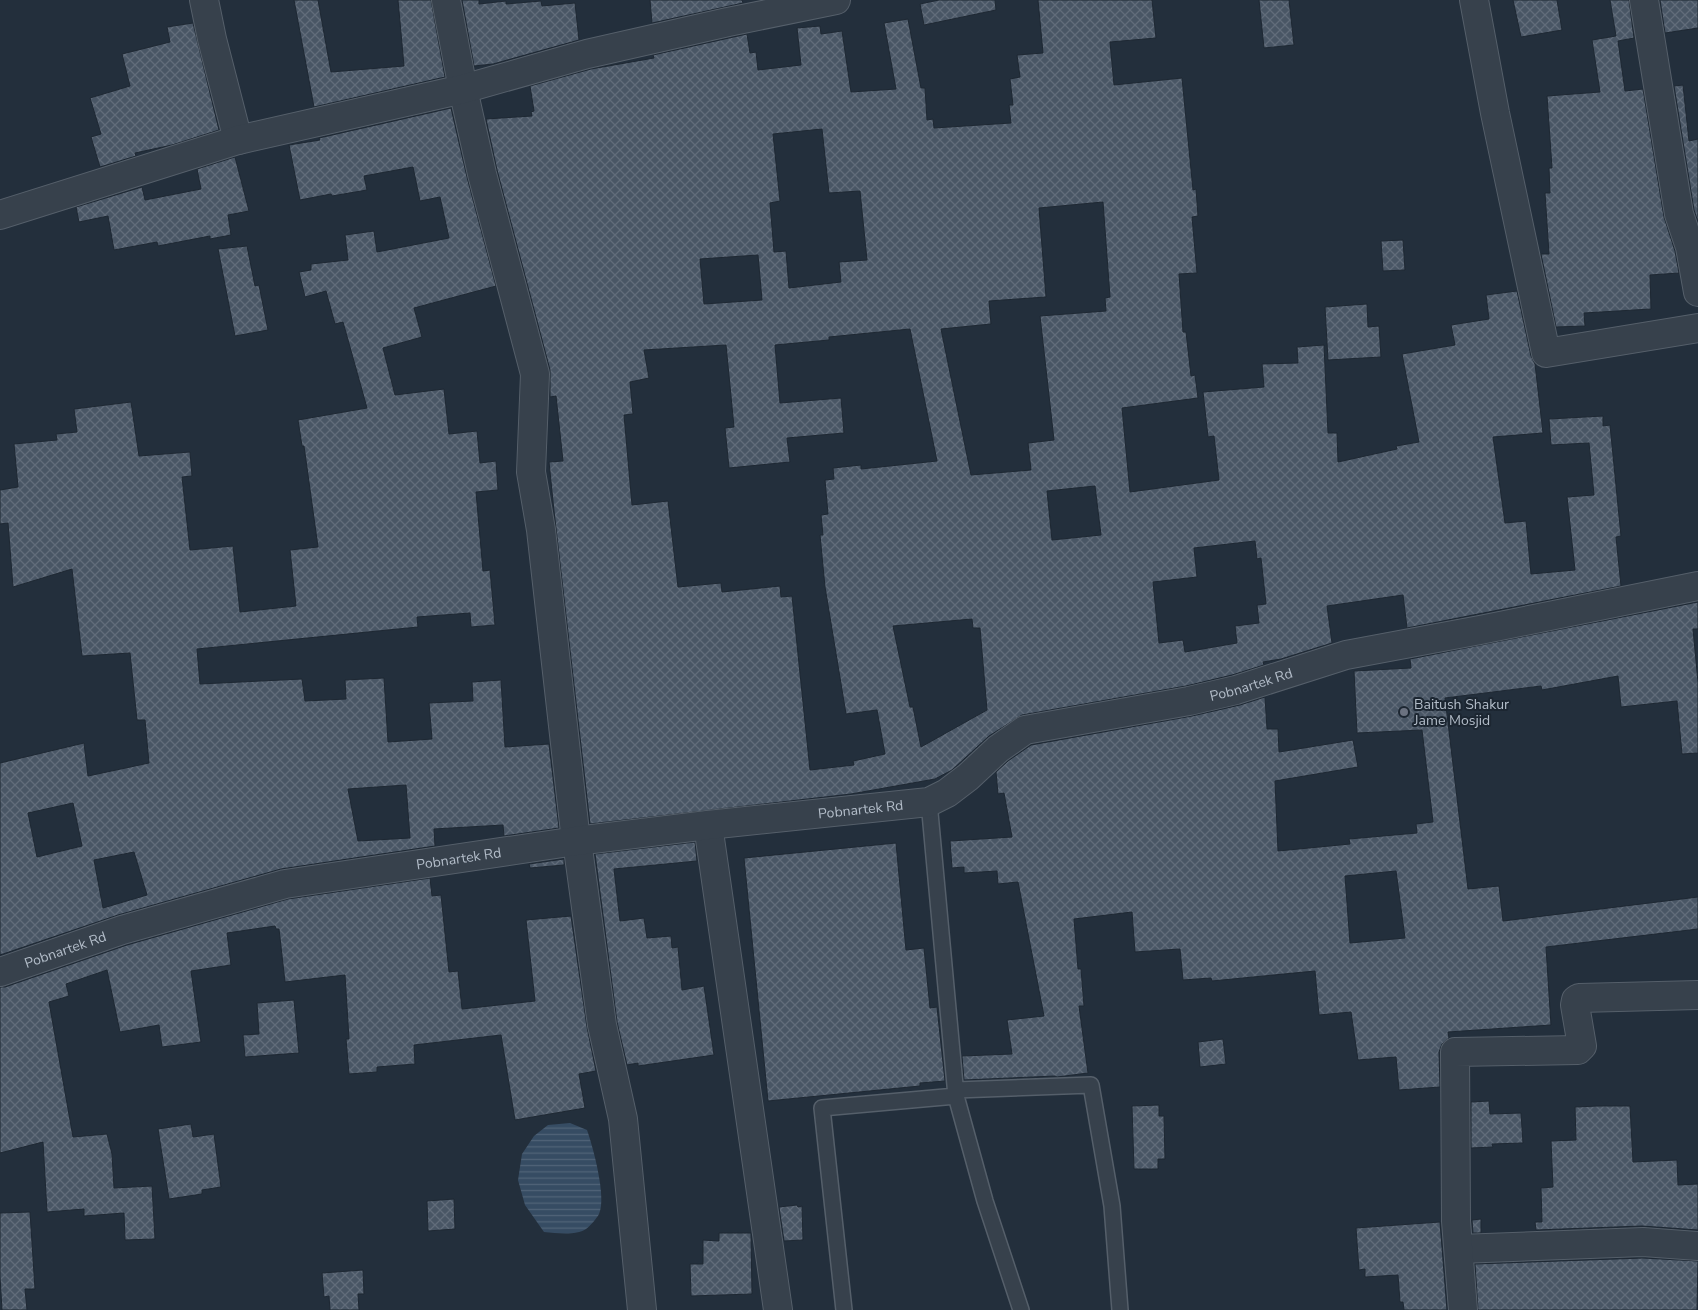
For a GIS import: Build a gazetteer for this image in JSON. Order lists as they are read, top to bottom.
{
  "streets": {
    "street": ["Pobnartek Rd"]
  },
  "places": ["Baitush Shakur Jame Mosjid"]
}
